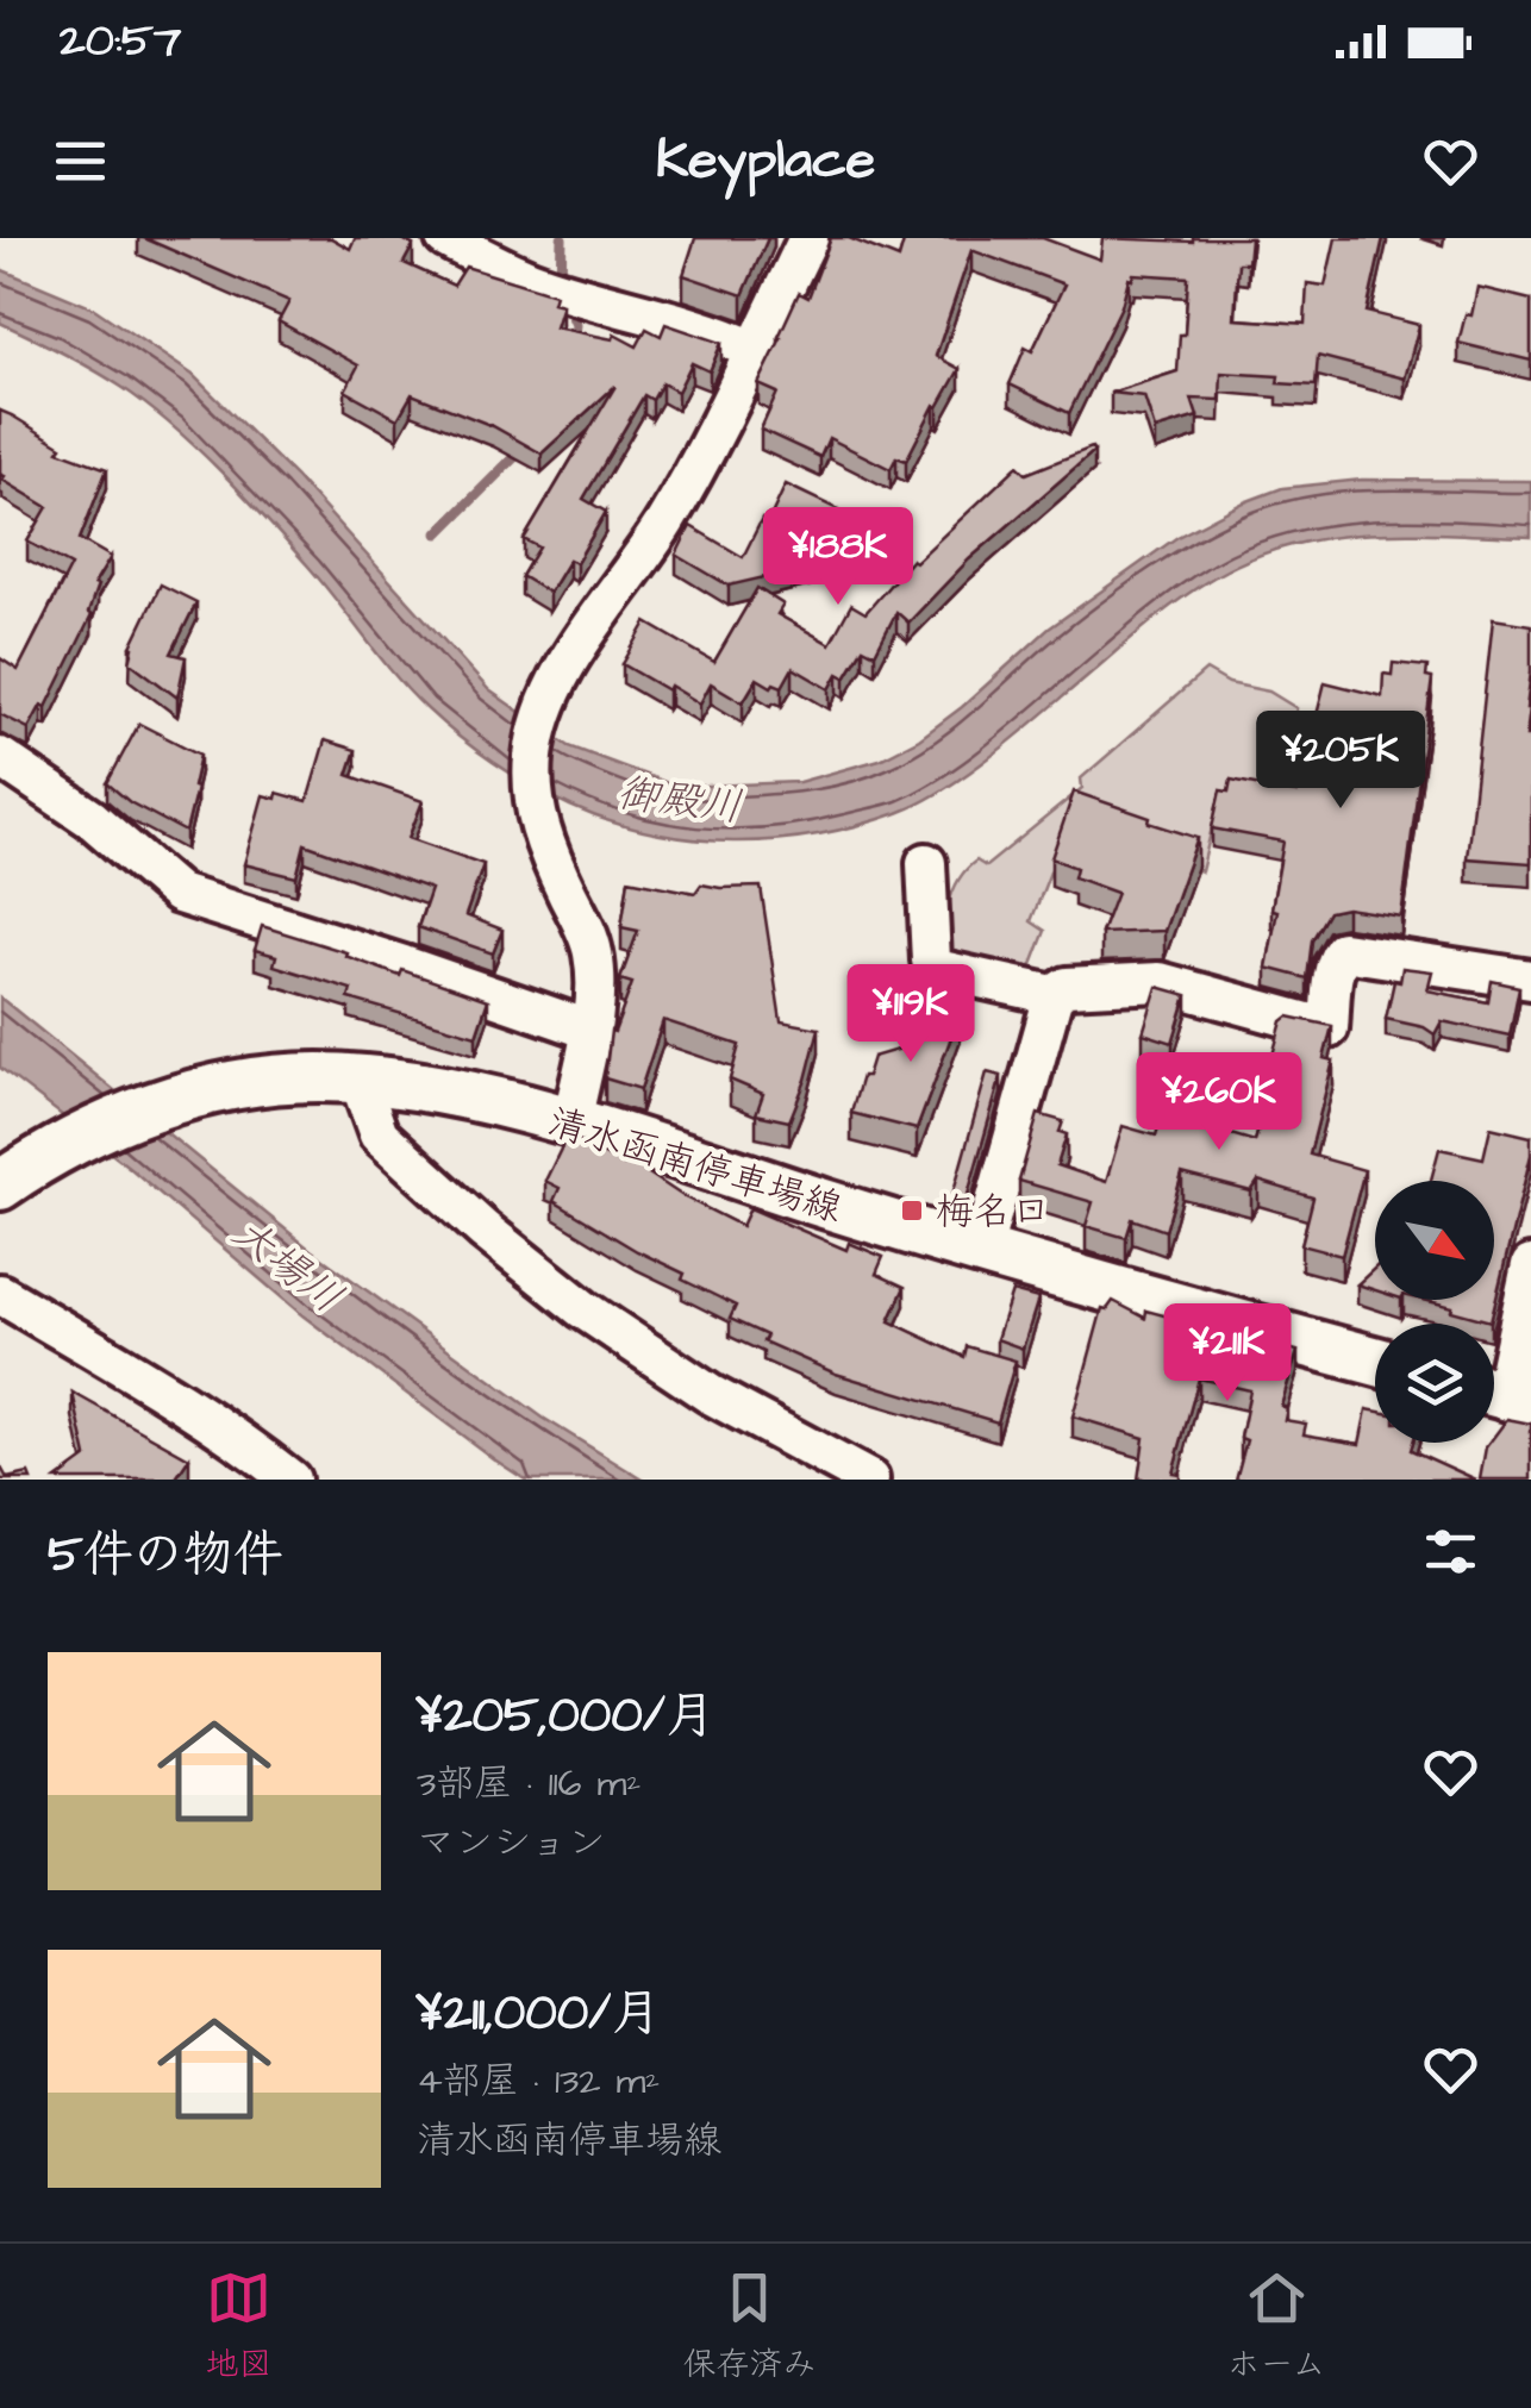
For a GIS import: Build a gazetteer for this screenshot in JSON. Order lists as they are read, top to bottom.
{
  "streets": {
    "main road": ["清水函南停車場線"]
  },
  "water": ["御殿川", "大場川"],
  "places": {
    "transit": ["梅名口"]
  },
  "north": "bottom right",
  "page": {
    "status": "20:57",
    "header": "Keyplace",
    "price": [
      "¥188K",
      "¥205K",
      "¥119K",
      "¥260K",
      "¥211K"
    ],
    "heading": "5件の物件",
    "list": [
      {
        "name": "¥205,000/月",
        "note": "3部屋 · 116 m² · マンション"
      },
      {
        "name": "¥211,000/月",
        "note": "4部屋 · 132 m² · 清水函南停車場線"
      }
    ],
    "tabs": ["地図", "保存済み", "ホーム"]
  }
}
